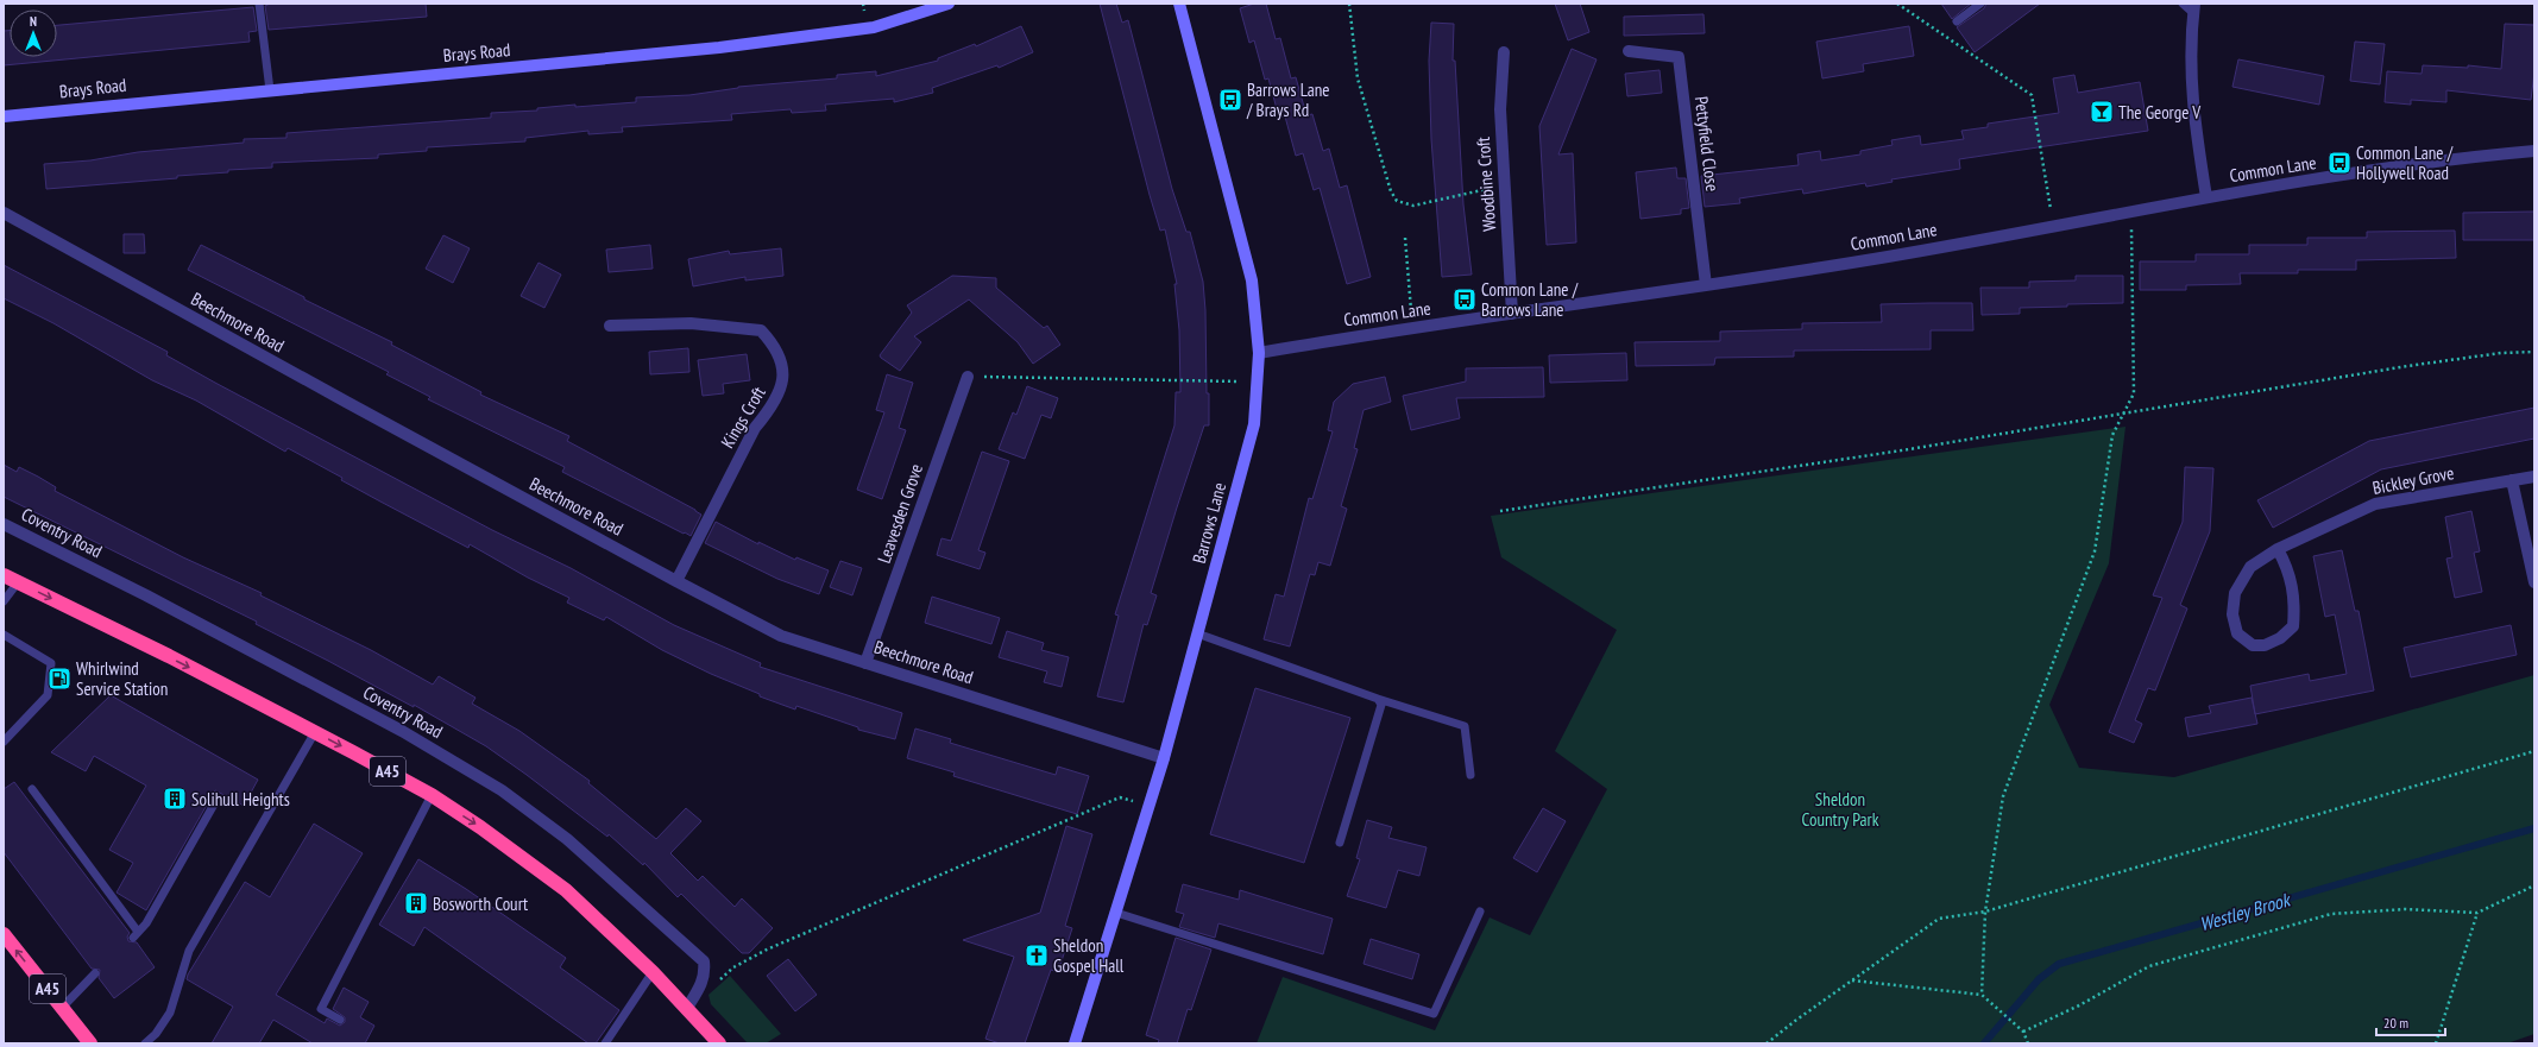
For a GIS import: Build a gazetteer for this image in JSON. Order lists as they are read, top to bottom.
{
  "streets": {
    "highway": ["A45"],
    "street": [
      "Brays Road",
      "Pettyfield Close",
      "Common Lane",
      "Woodbine Croft",
      "Beechmore Road",
      "Kings Croft",
      "Bickley Grove",
      "Leavesden Grove",
      "Barrows Lane",
      "Coventry Road"
    ]
  },
  "crossings": [
    ["Pettyfield Close", "Common Lane"],
    ["Common Lane", "Woodbine Croft"],
    ["Common Lane", "Barrows Lane"],
    ["Beechmore Road", "Kings Croft"],
    ["Beechmore Road", "Leavesden Grove"],
    ["Beechmore Road", "Barrows Lane"]
  ],
  "water": ["Westley Brook"],
  "parks": ["Sheldon Country Park"],
  "places": {
    "bus stop": ["Barrows Lane / Brays Rd", "Common Lane / Hollywell Road", "Common Lane / Barrows Lane"],
    "bar": ["The George V"],
    "fuel station": ["Whirlwind Service Station"],
    "building": ["Solihull Heights", "Bosworth Court"],
    "church": ["Sheldon Gospel Hall"]
  },
  "scale_bar": "20 m",
  "north": "top"
}
